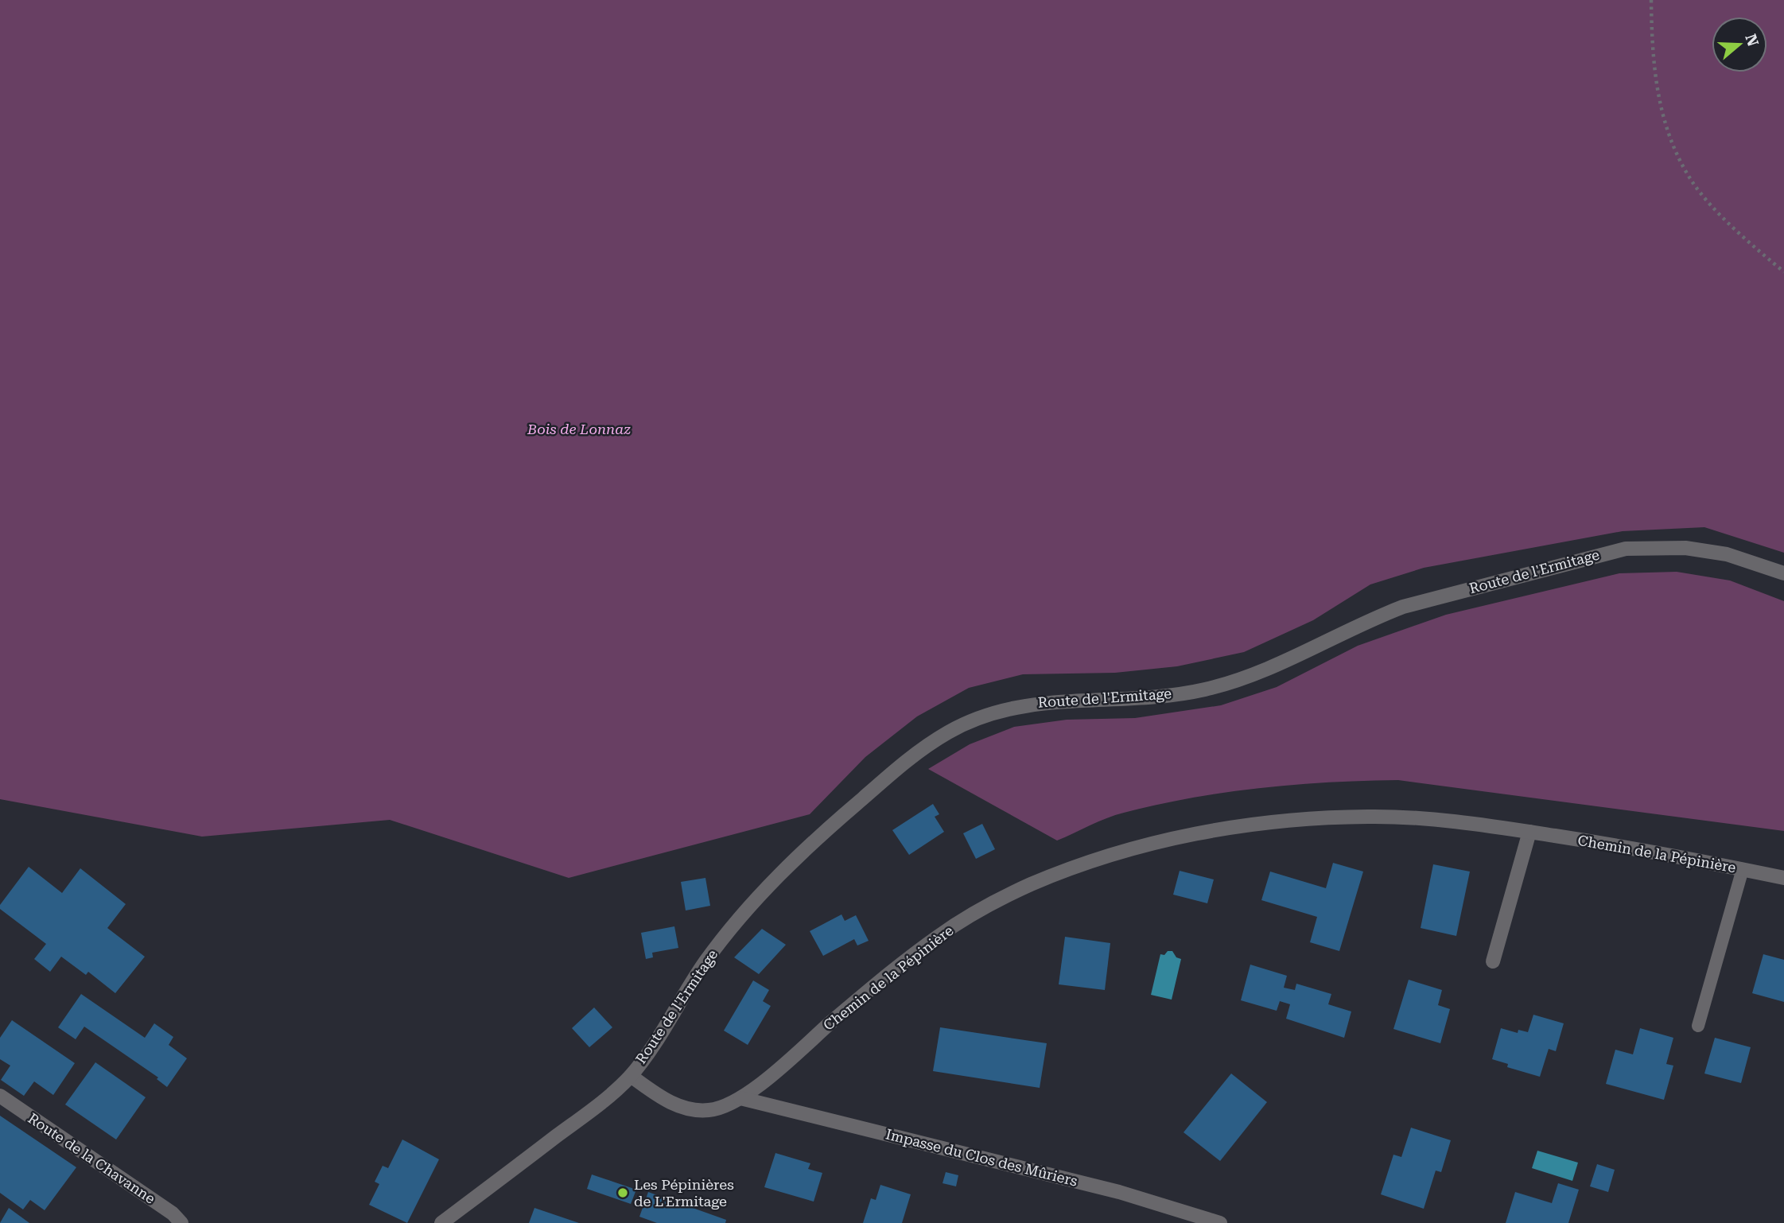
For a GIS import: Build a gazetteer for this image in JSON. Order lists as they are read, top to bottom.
{
  "streets": {
    "street": [
      "Route de l'Ermitage",
      "Chemin de la Pépinière",
      "Impasse du Clos des Mûriers",
      "Route de la Chavanne"
    ]
  },
  "crossings": [
    ["Route de l'Ermitage", "Chemin de la Pépinière"],
    ["Chemin de la Pépinière", "Impasse du Clos des Mûriers"]
  ],
  "parks": ["Bois de Lonnaz"],
  "places": ["Les Pépinières de L'Ermitage"],
  "north": "right"
}
